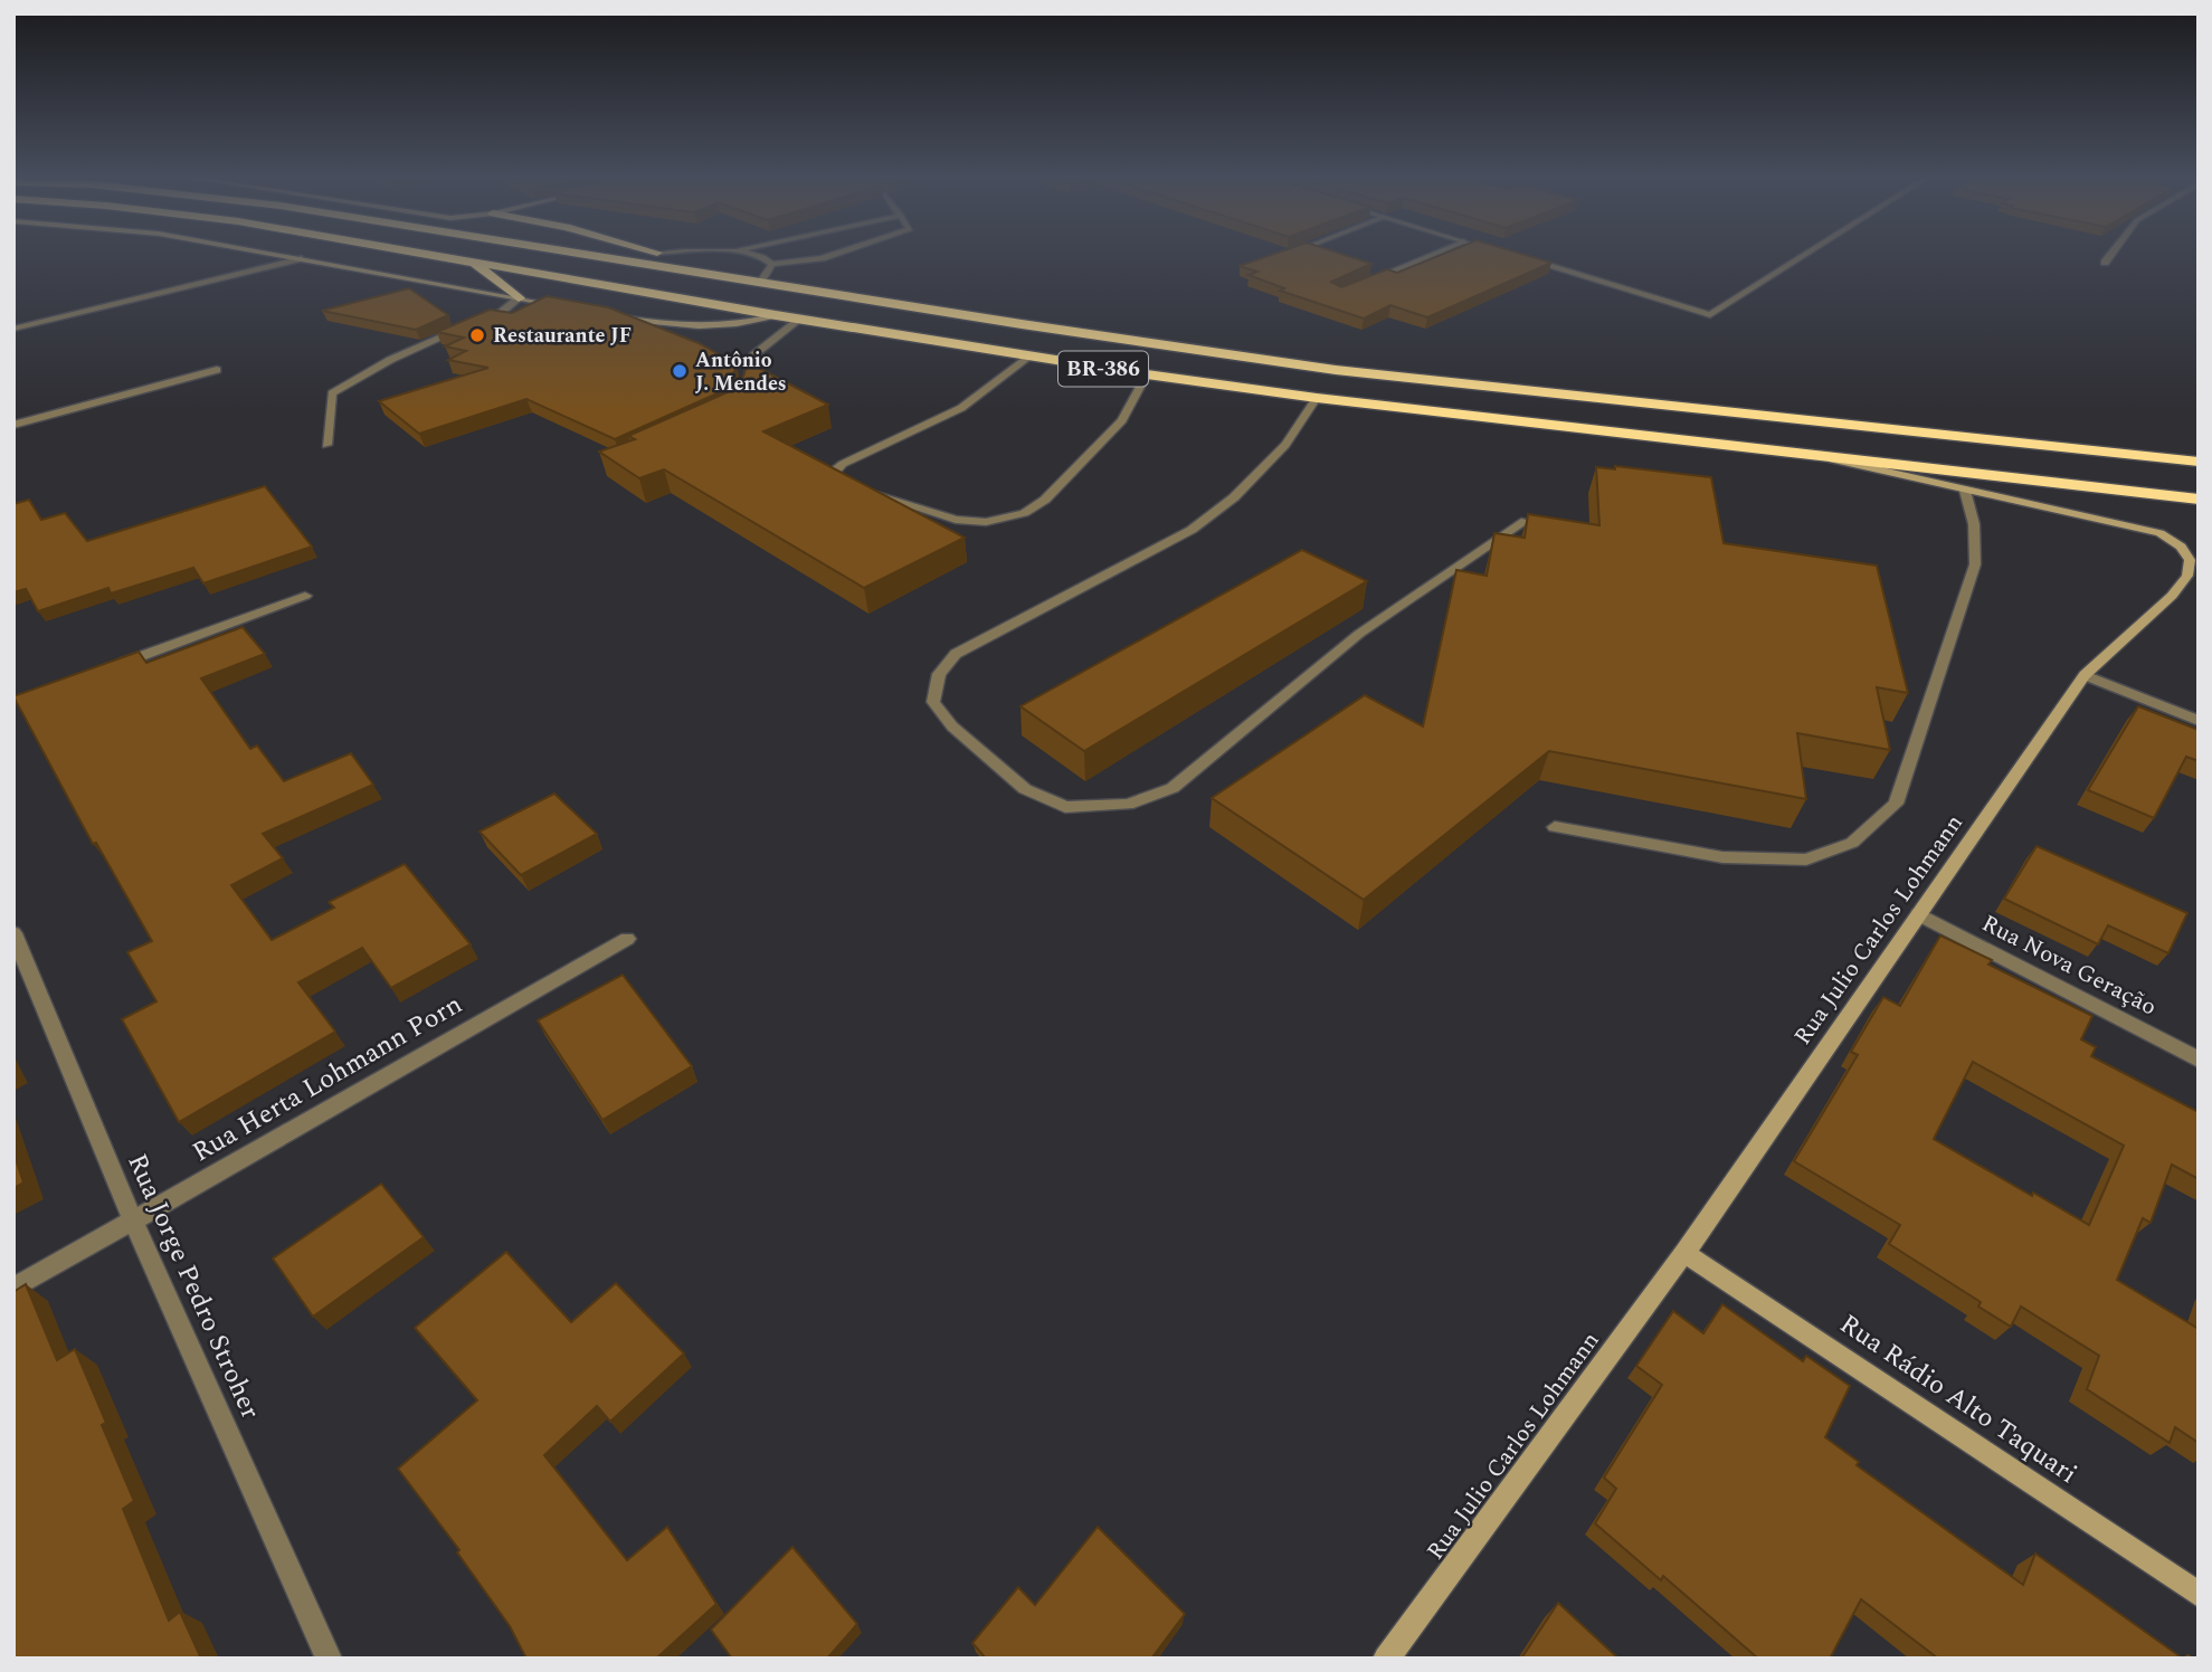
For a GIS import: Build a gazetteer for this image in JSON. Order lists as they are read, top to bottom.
{
  "streets": {
    "highway": ["BR-386"],
    "street": [
      "Rua Julio Carlos Lohmann",
      "Rua Nova Geração",
      "Rua Herta Lohmann Porn",
      "Rua Jorge Pedro Stroher",
      "Rua Rádio Alto Taquari"
    ]
  },
  "crossings": [
    ["BR-386", "Rua Julio Carlos Lohmann"],
    ["Rua Julio Carlos Lohmann", "Rua Nova Geração"],
    ["Rua Julio Carlos Lohmann", "Rua Rádio Alto Taquari"],
    ["Rua Herta Lohmann Porn", "Rua Jorge Pedro Stroher"]
  ],
  "places": ["Restaurante JF", "Antônio J. Mendes"]
}
